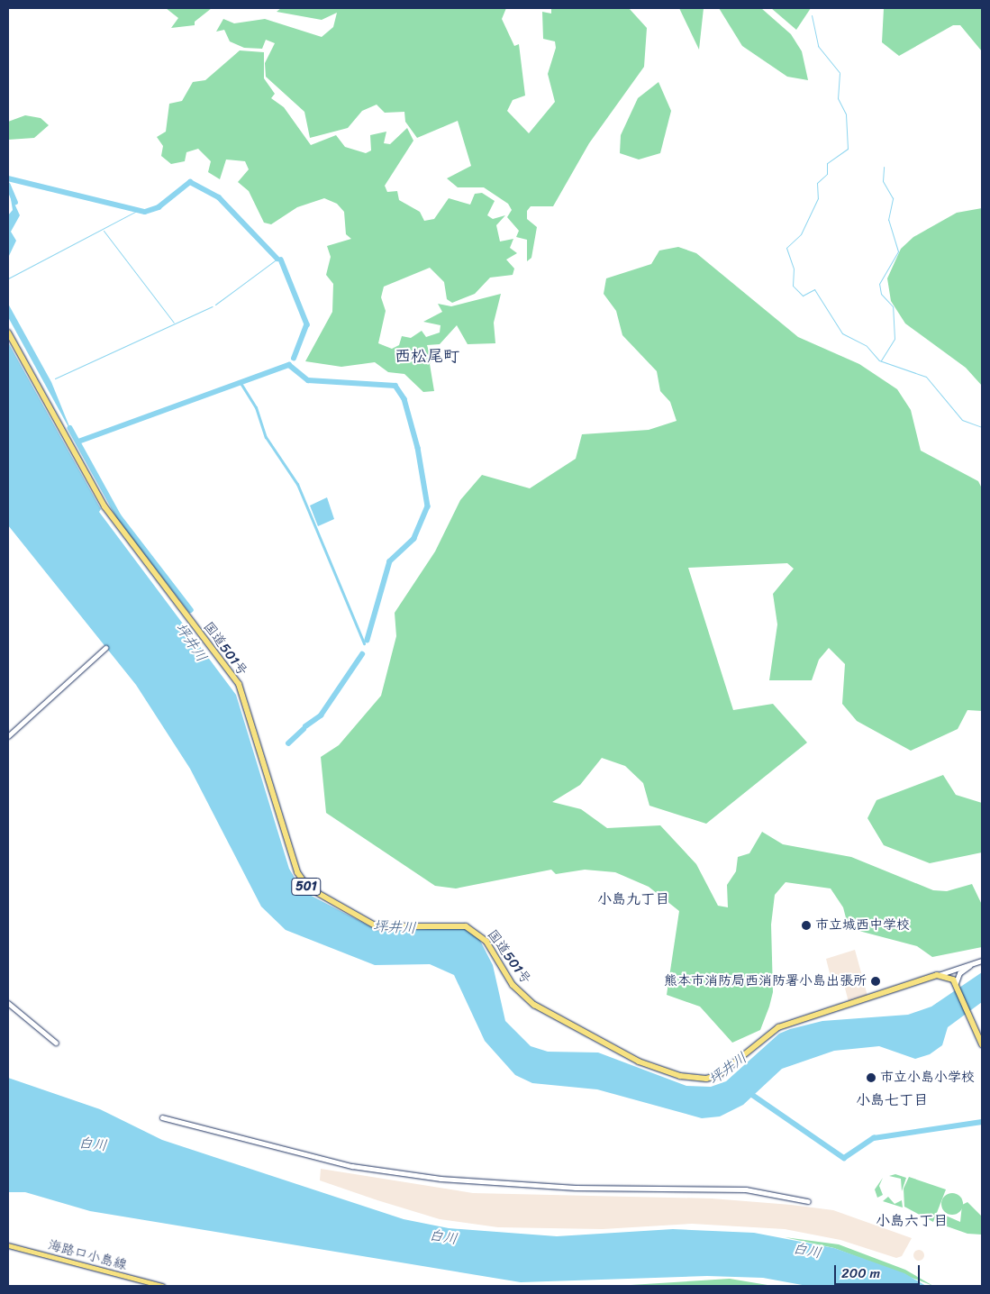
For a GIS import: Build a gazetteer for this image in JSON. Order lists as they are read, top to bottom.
{
  "streets": {
    "highway": ["国道501号", "501"],
    "main road": ["海路口小島線"]
  },
  "districts": [
    "西松尾町",
    "小島九丁目",
    "小島七丁目",
    "小島六丁目"
  ],
  "water": ["坪井川", "白川"],
  "places": ["市立城西中学校", "熊本市消防局西消防署小島出張所", "市立小島小学校"],
  "scale_bar": "200 m"
}
